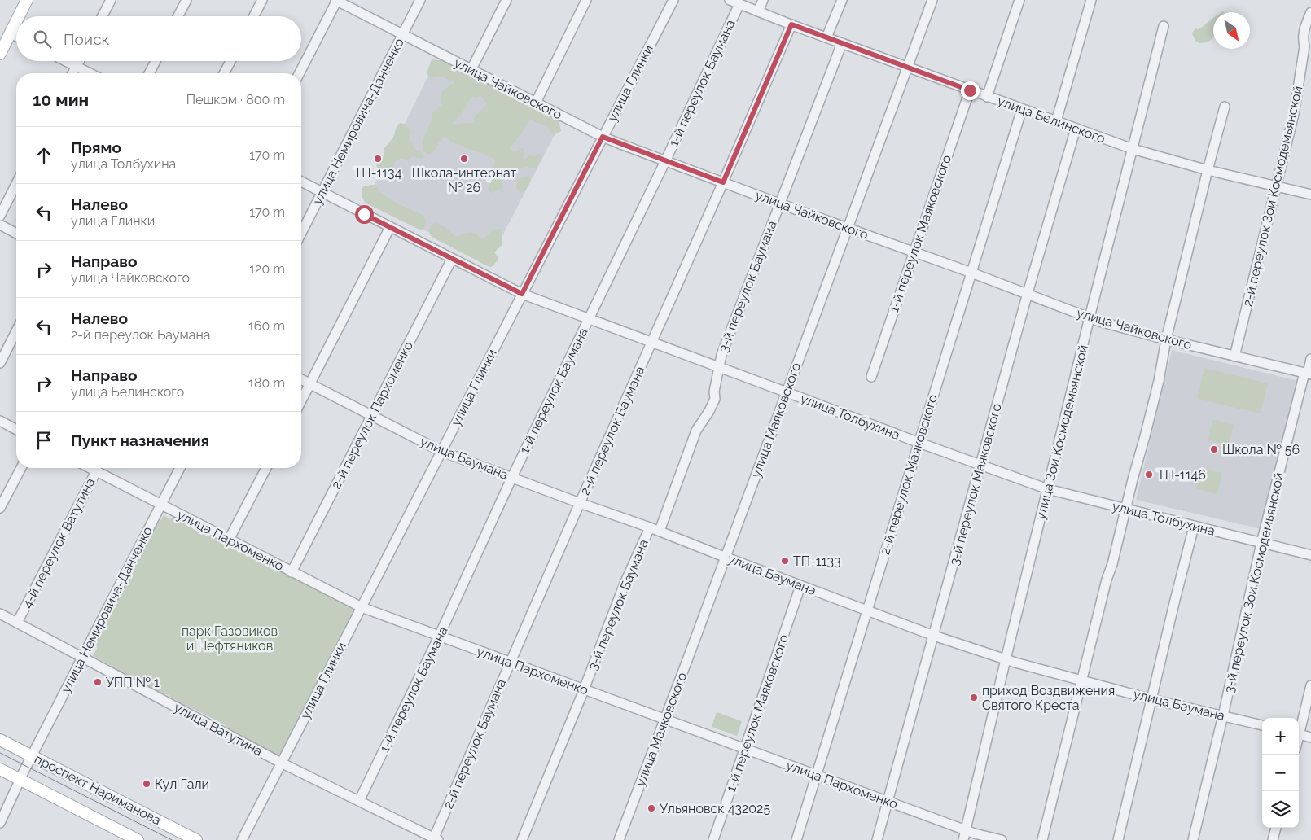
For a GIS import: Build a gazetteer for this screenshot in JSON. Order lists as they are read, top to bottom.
{
  "streets": {
    "main road": ["проспект Нариманова"],
    "street": [
      "улица Глинки",
      "1-й переулок Баумана",
      "улица Чайковского",
      "улица Белинского",
      "улица Немировича-Данченко",
      "2-й переулок Зои Космодемьянской",
      "1-й переулок Маяковского",
      "3-й переулок Баумана",
      "2-й переулок Пархоменко",
      "улица Толбухина",
      "улица Маяковского",
      "2-й переулок Баумана",
      "улица Зои Космодемьянской",
      "улица Баумана",
      "2-й переулок Маяковского",
      "3-й переулок Маяковского",
      "улица Пархоменко",
      "4-й переулок Ватутина",
      "3-й переулок Зои Космодемьянской",
      "улица Ватутина"
    ]
  },
  "crossings": [
    ["улица Глинки", "улица Чайковского"],
    ["улица Глинки", "улица Толбухина"],
    ["улица Глинки", "улица Баумана"],
    ["улица Глинки", "улица Пархоменко"],
    ["улица Глинки", "улица Ватутина"],
    ["1-й переулок Баумана", "улица Чайковского"],
    ["1-й переулок Баумана", "улица Белинского"],
    ["1-й переулок Баумана", "улица Толбухина"],
    ["1-й переулок Баумана", "улица Баумана"],
    ["1-й переулок Баумана", "улица Пархоменко"],
    ["1-й переулок Баумана", "улица Ватутина"],
    ["улица Чайковского", "улица Немировича-Данченко"],
    ["улица Чайковского", "2-й переулок Зои Космодемьянской"],
    ["улица Чайковского", "1-й переулок Маяковского"],
    ["улица Чайковского", "3-й переулок Баумана"],
    ["улица Чайковского", "улица Маяковского"],
    ["улица Чайковского", "2-й переулок Баумана"],
    ["улица Чайковского", "улица Зои Космодемьянской"],
    ["улица Чайковского", "2-й переулок Маяковского"],
    ["улица Чайковского", "3-й переулок Маяковского"],
    ["улица Чайковского", "3-й переулок Зои Космодемьянской"],
    ["улица Белинского", "2-й переулок Зои Космодемьянской"],
    ["улица Белинского", "1-й переулок Маяковского"],
    ["улица Белинского", "3-й переулок Баумана"],
    ["улица Белинского", "улица Маяковского"],
    ["улица Белинского", "2-й переулок Баумана"],
    ["улица Белинского", "улица Зои Космодемьянской"],
    ["улица Белинского", "2-й переулок Маяковского"],
    ["улица Белинского", "3-й переулок Маяковского"],
    ["улица Немировича-Данченко", "улица Толбухина"],
    ["улица Немировича-Данченко", "улица Пархоменко"],
    ["улица Немировича-Данченко", "улица Ватутина"],
    ["улица Немировича-Данченко", "проспект Нариманова"],
    ["1-й переулок Маяковского", "улица Баумана"],
    ["1-й переулок Маяковского", "улица Пархоменко"],
    ["3-й переулок Баумана", "улица Толбухина"],
    ["3-й переулок Баумана", "улица Баумана"],
    ["3-й переулок Баумана", "улица Пархоменко"],
    ["2-й переулок Пархоменко", "улица Толбухина"],
    ["2-й переулок Пархоменко", "улица Баумана"],
    ["2-й переулок Пархоменко", "улица Пархоменко"],
    ["улица Толбухина", "улица Маяковского"],
    ["улица Толбухина", "2-й переулок Баумана"],
    ["улица Толбухина", "улица Зои Космодемьянской"],
    ["улица Толбухина", "2-й переулок Маяковского"],
    ["улица Толбухина", "3-й переулок Маяковского"],
    ["улица Толбухина", "3-й переулок Зои Космодемьянской"],
    ["улица Маяковского", "улица Баумана"],
    ["улица Маяковского", "улица Пархоменко"],
    ["2-й переулок Баумана", "улица Баумана"],
    ["2-й переулок Баумана", "улица Пархоменко"],
    ["2-й переулок Баумана", "улица Ватутина"],
    ["улица Зои Космодемьянской", "улица Баумана"],
    ["улица Зои Космодемьянской", "улица Пархоменко"],
    ["улица Баумана", "2-й переулок Маяковского"],
    ["улица Баумана", "3-й переулок Маяковского"],
    ["улица Баумана", "3-й переулок Зои Космодемьянской"],
    ["2-й переулок Маяковского", "улица Пархоменко"],
    ["3-й переулок Маяковского", "улица Пархоменко"],
    ["4-й переулок Ватутина", "улица Ватутина"]
  ],
  "parks": ["парк Газовиков и Нефтяников"],
  "places": [
    "ТП-1134",
    "Школа-интернат № 26",
    "Школа № 56",
    "ТП-1146",
    "ТП-1133",
    "УПП № 1",
    "приход Воздвижения Святого Креста",
    "Кул Гали",
    "Ульяновск 432025"
  ],
  "north": "bottom right",
  "page": {
    "search": "Поиск",
    "heading": ["10 мин", "Пешком · 800 m"],
    "list": [
      ["Прямо", "улица Толбухина", "170 m"],
      ["Налево", "улица Глинки", "170 m"],
      ["Направо", "улица Чайковского", "120 m"],
      ["Налево", "2-й переулок Баумана", "160 m"],
      ["Направо", "улица Белинского", "180 m"],
      "Пункт назначения"
    ],
    "map_buttons": ["+", "−"]
  }
}
